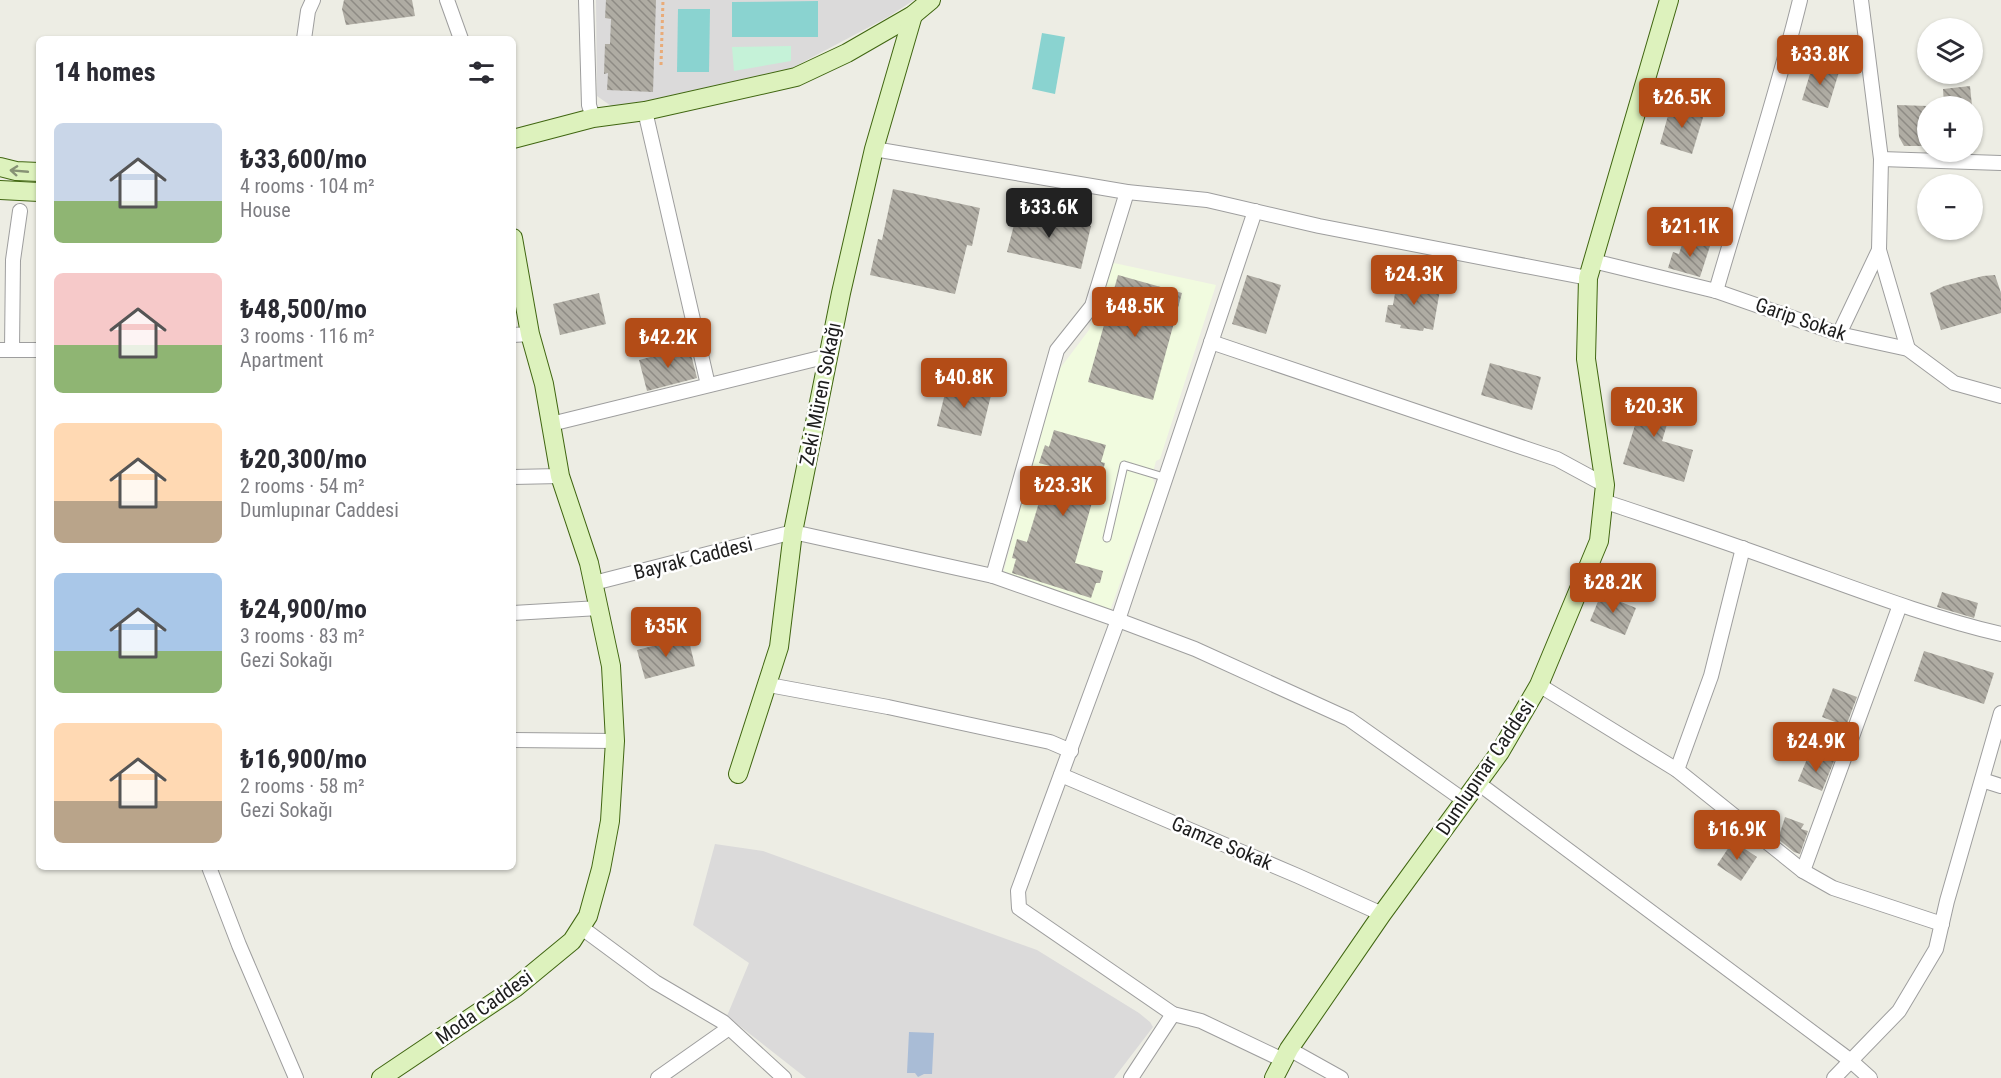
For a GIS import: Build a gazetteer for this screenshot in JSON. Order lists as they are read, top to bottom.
{
  "streets": {
    "street": [
      "Garip Sokak",
      "Zeki Müren Sokağı",
      "Bayrak Caddesi",
      "Dumlupınar Caddesi",
      "Gamze Sokak",
      "Moda Caddesi"
    ]
  },
  "crossings": [
    ["Garip Sokak", "Dumlupınar Caddesi"],
    ["Zeki Müren Sokağı", "Bayrak Caddesi"],
    ["Dumlupınar Caddesi", "Gamze Sokak"]
  ],
  "page": {
    "map_buttons": ["+", "−"],
    "price": [
      "₺33.8K",
      "₺26.5K",
      "₺33.6K",
      "₺21.1K",
      "₺24.3K",
      "₺48.5K",
      "₺42.2K",
      "₺40.8K",
      "₺20.3K",
      "₺23.3K",
      "₺28.2K",
      "₺35K",
      "₺24.9K",
      "₺16.9K"
    ],
    "heading": "14 homes",
    "list": [
      {
        "name": "₺33,600/mo",
        "note": "4 rooms · 104 m² · House"
      },
      {
        "name": "₺48,500/mo",
        "note": "3 rooms · 116 m² · Apartment"
      },
      {
        "name": "₺20,300/mo",
        "note": "2 rooms · 54 m² · Dumlupınar Caddesi"
      },
      {
        "name": "₺24,900/mo",
        "note": "3 rooms · 83 m² · Gezi Sokağı"
      },
      {
        "name": "₺16,900/mo",
        "note": "2 rooms · 58 m² · Gezi Sokağı"
      }
    ]
  }
}
